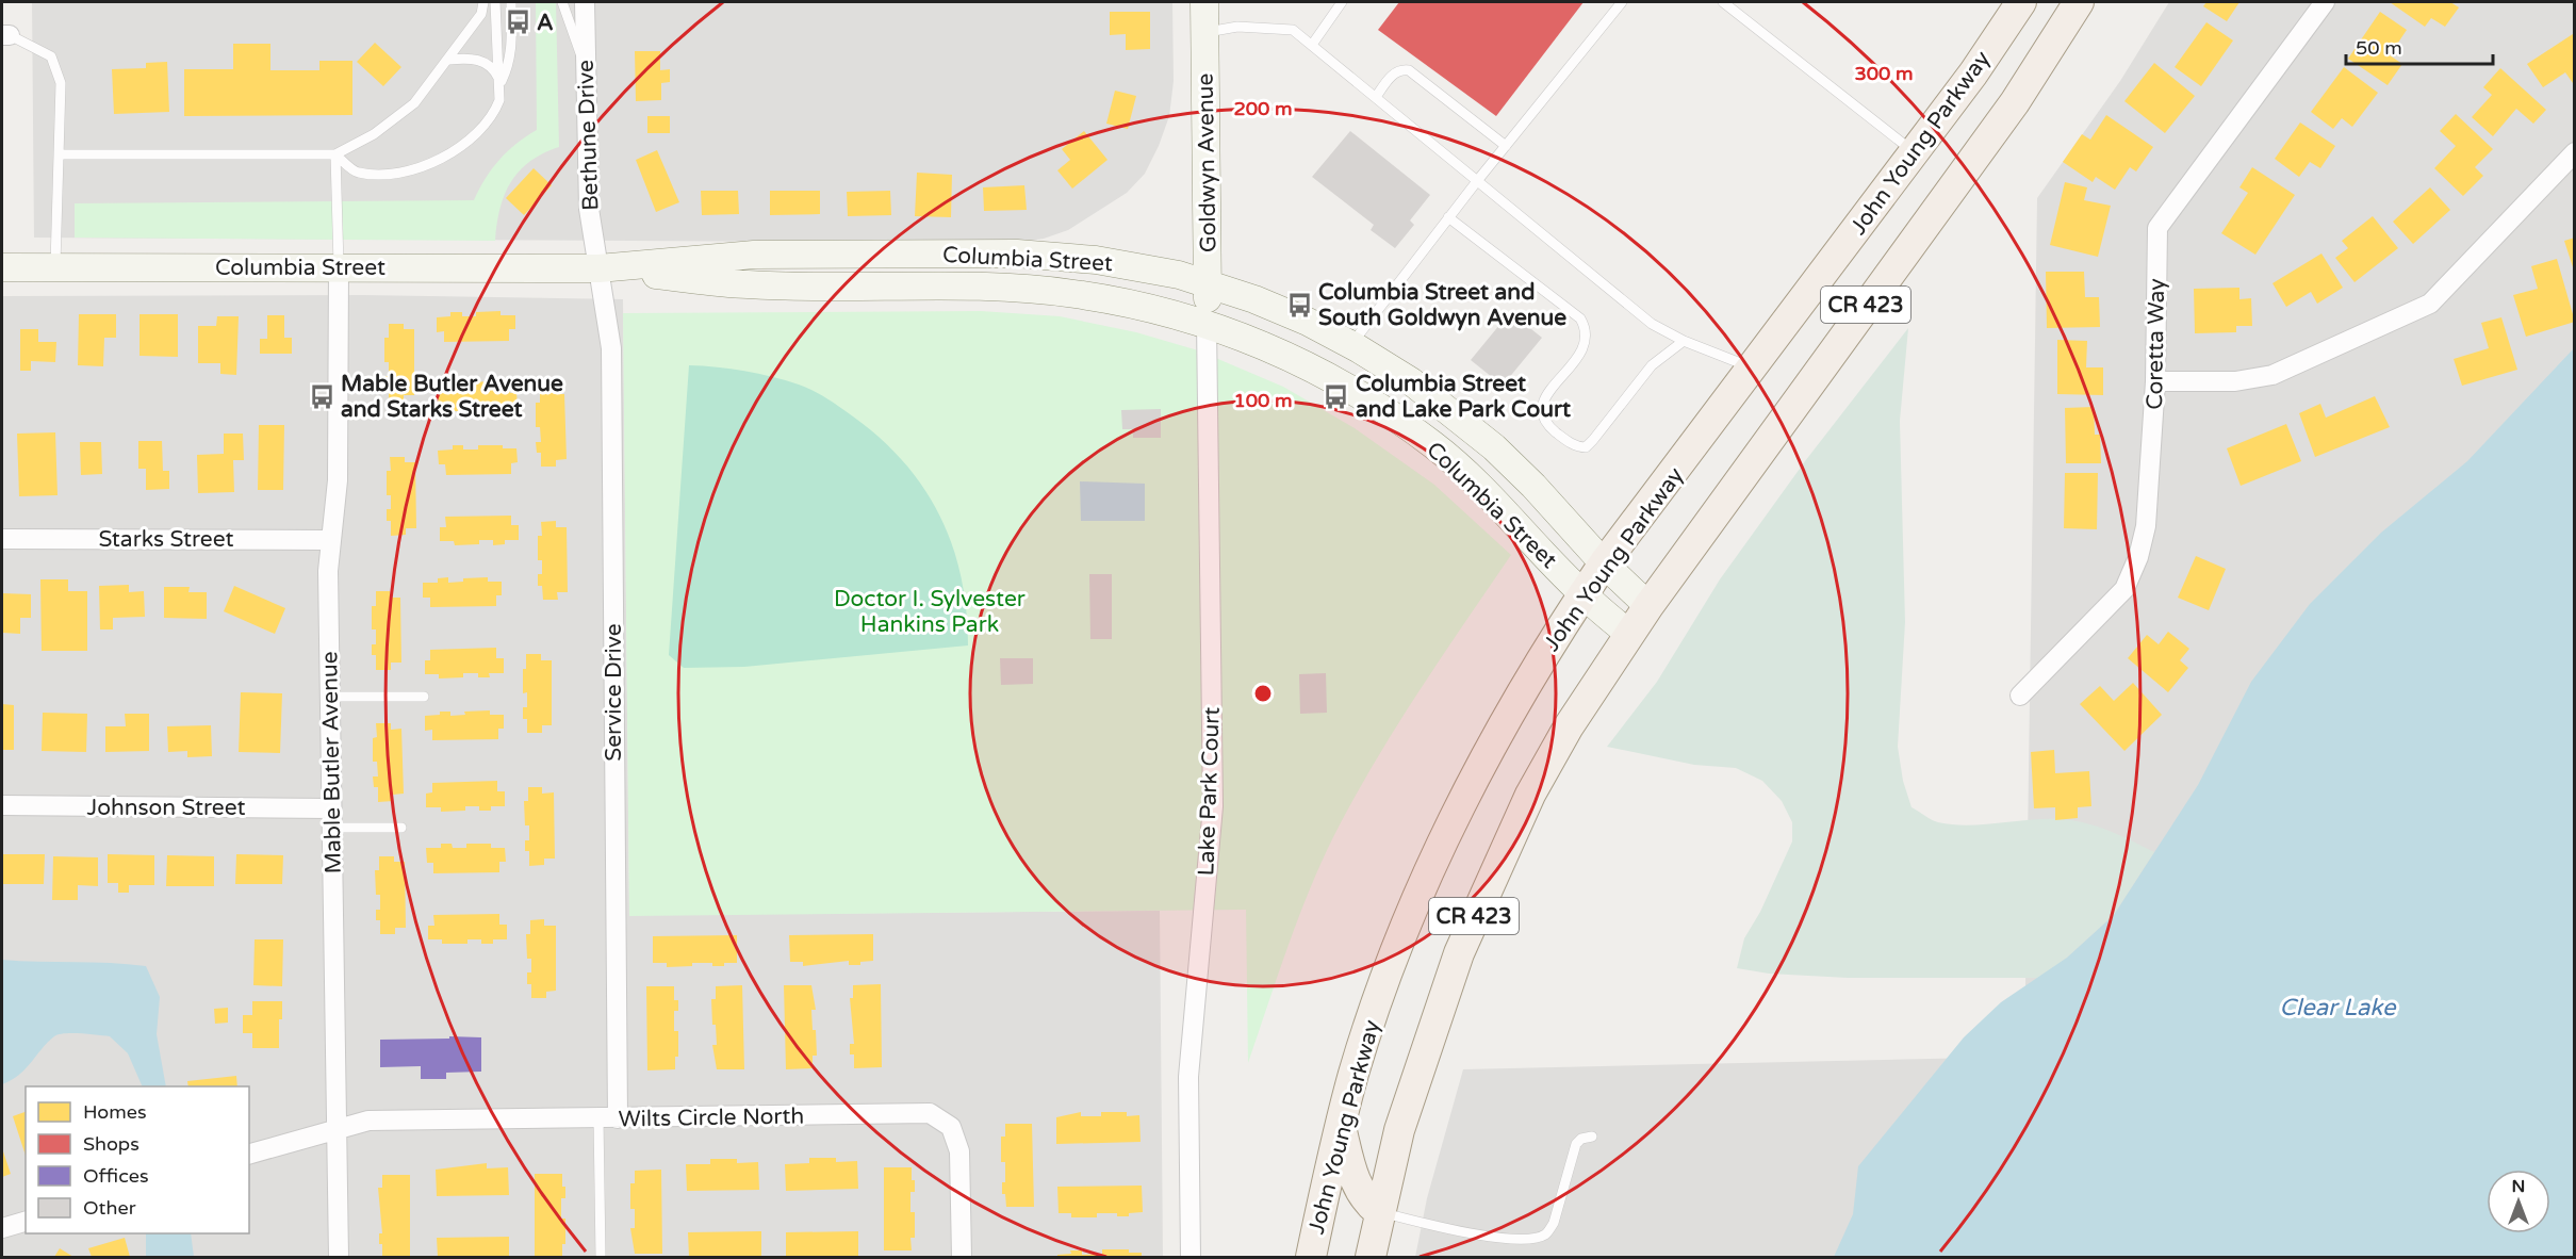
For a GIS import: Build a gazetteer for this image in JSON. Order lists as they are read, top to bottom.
{
  "streets": {
    "main road": ["John Young Parkway", "CR 423"],
    "street": [
      "Bethune Drive",
      "Goldwyn Avenue",
      "Columbia Street",
      "Coretta Way",
      "Starks Street",
      "Service Drive",
      "Mable Butler Avenue",
      "Lake Park Court",
      "Johnson Street",
      "Wilts Circle North"
    ]
  },
  "crossings": [
    ["Bethune Drive", "Columbia Street"],
    ["Bethune Drive", "Service Drive"],
    ["John Young Parkway", "Columbia Street"],
    ["Goldwyn Avenue", "Columbia Street"],
    ["Goldwyn Avenue", "Lake Park Court"],
    ["Columbia Street", "CR 423"],
    ["Columbia Street", "Service Drive"],
    ["Columbia Street", "Mable Butler Avenue"],
    ["Columbia Street", "Lake Park Court"],
    ["Starks Street", "Mable Butler Avenue"],
    ["Service Drive", "Wilts Circle North"],
    ["Mable Butler Avenue", "Johnson Street"],
    ["Mable Butler Avenue", "Wilts Circle North"]
  ],
  "water": ["Clear Lake"],
  "parks": ["Doctor I. Sylvester Hankins Park"],
  "places": {
    "bus stop": [
      "A",
      "Columbia Street and South Goldwyn Avenue",
      "Mable Butler Avenue and Starks Street",
      "Columbia Street and Lake Park Court"
    ]
  },
  "legend": [
    "Homes",
    "Shops",
    "Offices",
    "Other"
  ],
  "scale_bar": "50 m",
  "north": "top",
  "rings": ["300 m", "200 m", "100 m"]
}
